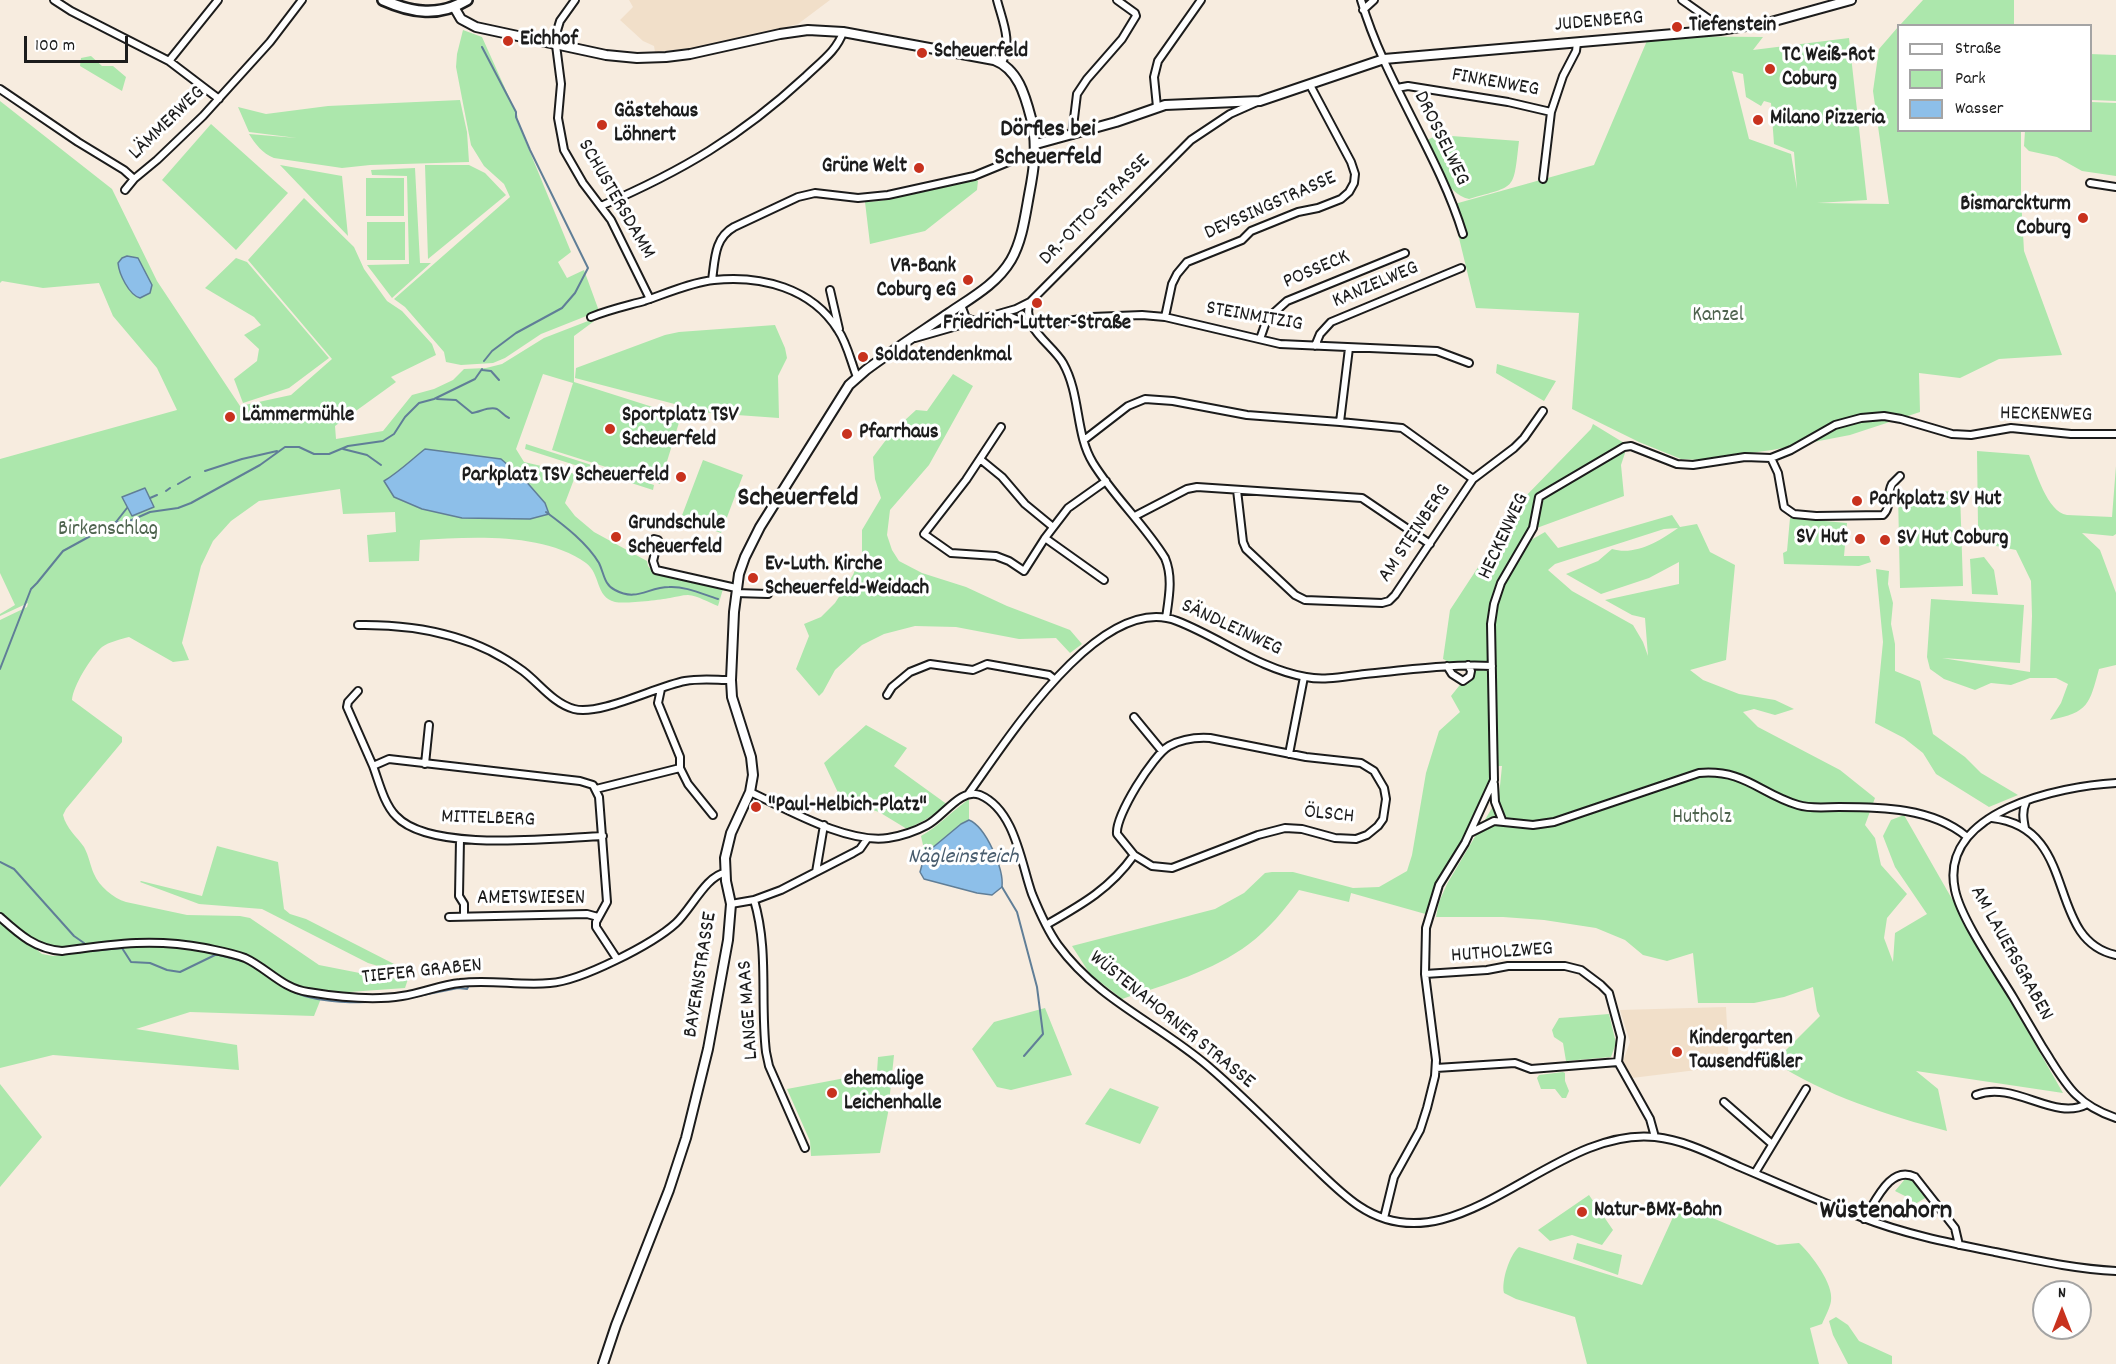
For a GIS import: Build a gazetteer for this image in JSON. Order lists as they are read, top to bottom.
{
  "streets": {
    "street": [
      "JUDENBERG",
      "FINKENWEG",
      "LÄMMERWEG",
      "DROSSELWEG",
      "SCHUSTERSDAMM",
      "DEYSSINGSTRASSE",
      "DR.-OTTO-STRASSE",
      "POSSECK",
      "KANZELWEG",
      "STEINMITZIG",
      "HECKENWEG",
      "AM STEINBERG",
      "SÄNDLEINWEG",
      "ÖLSCH",
      "MITTELBERG",
      "AMETSWIESEN",
      "HUTHOLZWEG",
      "AM LAUERSGRABEN",
      "TIEFER GRABEN",
      "BAYERNSTRASSE",
      "LANGE MAAS",
      "WÜSTENAHORNER STRASSE"
    ]
  },
  "crossings": [
    ["JUDENBERG", "DROSSELWEG"],
    ["JUDENBERG", "DR.-OTTO-STRASSE"],
    ["FINKENWEG", "DROSSELWEG"],
    ["DROSSELWEG", "DR.-OTTO-STRASSE"],
    ["DEYSSINGSTRASSE", "DR.-OTTO-STRASSE"],
    ["DEYSSINGSTRASSE", "STEINMITZIG"],
    ["DR.-OTTO-STRASSE", "BAYERNSTRASSE"],
    ["POSSECK", "STEINMITZIG"],
    ["KANZELWEG", "STEINMITZIG"],
    ["HECKENWEG", "SÄNDLEINWEG"],
    ["HECKENWEG", "HUTHOLZWEG"],
    ["HECKENWEG", "WÜSTENAHORNER STRASSE"],
    ["SÄNDLEINWEG", "WÜSTENAHORNER STRASSE"],
    ["MITTELBERG", "AMETSWIESEN"],
    ["TIEFER GRABEN", "BAYERNSTRASSE"]
  ],
  "districts": ["Dörfles bei Scheuerfeld", "Scheuerfeld", "Wüstenahorn"],
  "water": ["Nägleinsteich"],
  "parks": ["Kanzel", "Birkenschlag", "Hutholz"],
  "places": [
    "Tiefenstein",
    "Eichhof",
    "Scheuerfeld",
    "TC Weiß-Rot Coburg",
    "Milano Pizzeria",
    "Gästehaus Löhnert",
    "Grüne Welt",
    "Bismarckturm Coburg",
    "VR-Bank Coburg eG",
    "Friedrich-Lutter-Straße",
    "Soldatendenkmal",
    "Lämmermühle",
    "Sportplatz TSV Scheuerfeld",
    "Pfarrhaus",
    "Parkplatz TSV Scheuerfeld",
    "Parkplatz SV Hut",
    "Grundschule Scheuerfeld",
    "SV Hut",
    "SV Hut Coburg",
    "Ev-Luth. Kirche Scheuerfeld-Weidach",
    "\"Paul-Helbich-Platz\"",
    "Kindergarten Tausendfüßler",
    "ehemalige Leichenhalle",
    "Natur-BMX-Bahn"
  ],
  "legend": ["Straße", "Park", "Wasser"],
  "scale_bar": "100 m",
  "north": "top"
}
